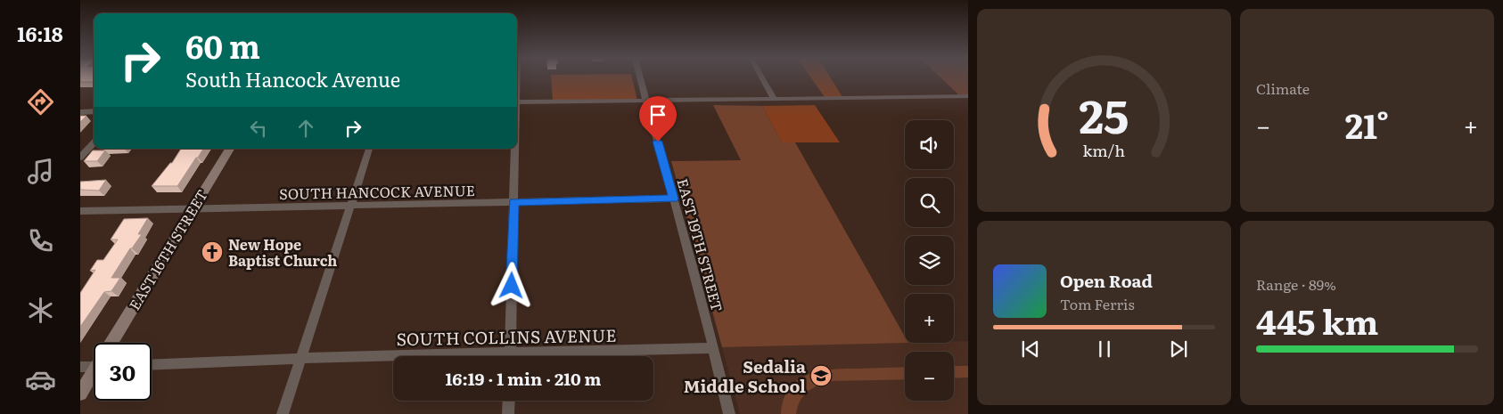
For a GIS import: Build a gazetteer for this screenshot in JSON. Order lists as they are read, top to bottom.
{
  "streets": {
    "street": [
      "SOUTH HANCOCK AVENUE",
      "EAST 19TH STREET",
      "EAST 16TH STREET",
      "SOUTH COLLINS AVENUE"
    ]
  },
  "crossings": [
    ["SOUTH HANCOCK AVENUE", "EAST 19TH STREET"],
    ["SOUTH HANCOCK AVENUE", "EAST 16TH STREET"],
    ["EAST 19TH STREET", "SOUTH COLLINS AVENUE"]
  ],
  "places": {
    "church": ["New Hope Baptist Church"],
    "school or university": ["Sedalia Middle School"]
  },
  "page": {
    "tabs": "16:18",
    "tile": [
      "Climate",
      ["Range · 89%", "445 km"]
    ],
    "turn": ["60 m", "South Hancock Avenue"],
    "heat": ["−", "21°", "+"],
    "map_buttons": ["+", "−"],
    "song": ["Open Road", "Tom Ferris"],
    "limit": "30",
    "trip": "16:19 · 1 min · 210 m",
    "gauge": ["25", "km/h"]
  }
}
